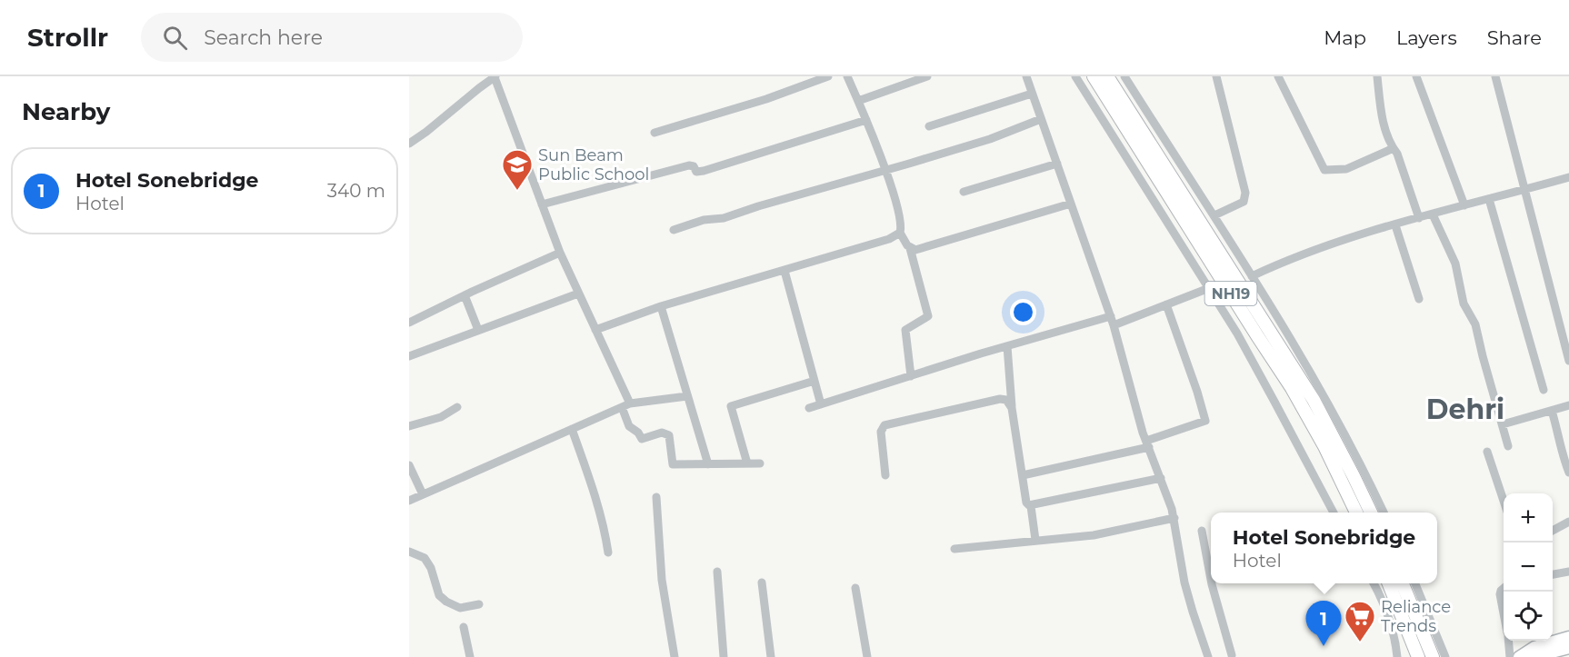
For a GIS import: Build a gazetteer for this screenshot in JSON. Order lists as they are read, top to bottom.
{
  "streets": {
    "highway": ["NH19"]
  },
  "districts": ["Dehri"],
  "places": {
    "school or university": ["Sun Beam Public School"],
    "supermarket": ["Reliance Trends"]
  },
  "page": {
    "header": "Strollr",
    "search": "Search here",
    "nav": ["Map", "Layers", "Share"],
    "heading": "Nearby",
    "list": [
      {
        "mark": "1",
        "name": "Hotel Sonebridge",
        "note": "Hotel",
        "value": "340 m"
      }
    ],
    "map_buttons": ["+", "−"],
    "popup": ["Hotel Sonebridge", "Hotel"],
    "pins": "1"
  }
}
